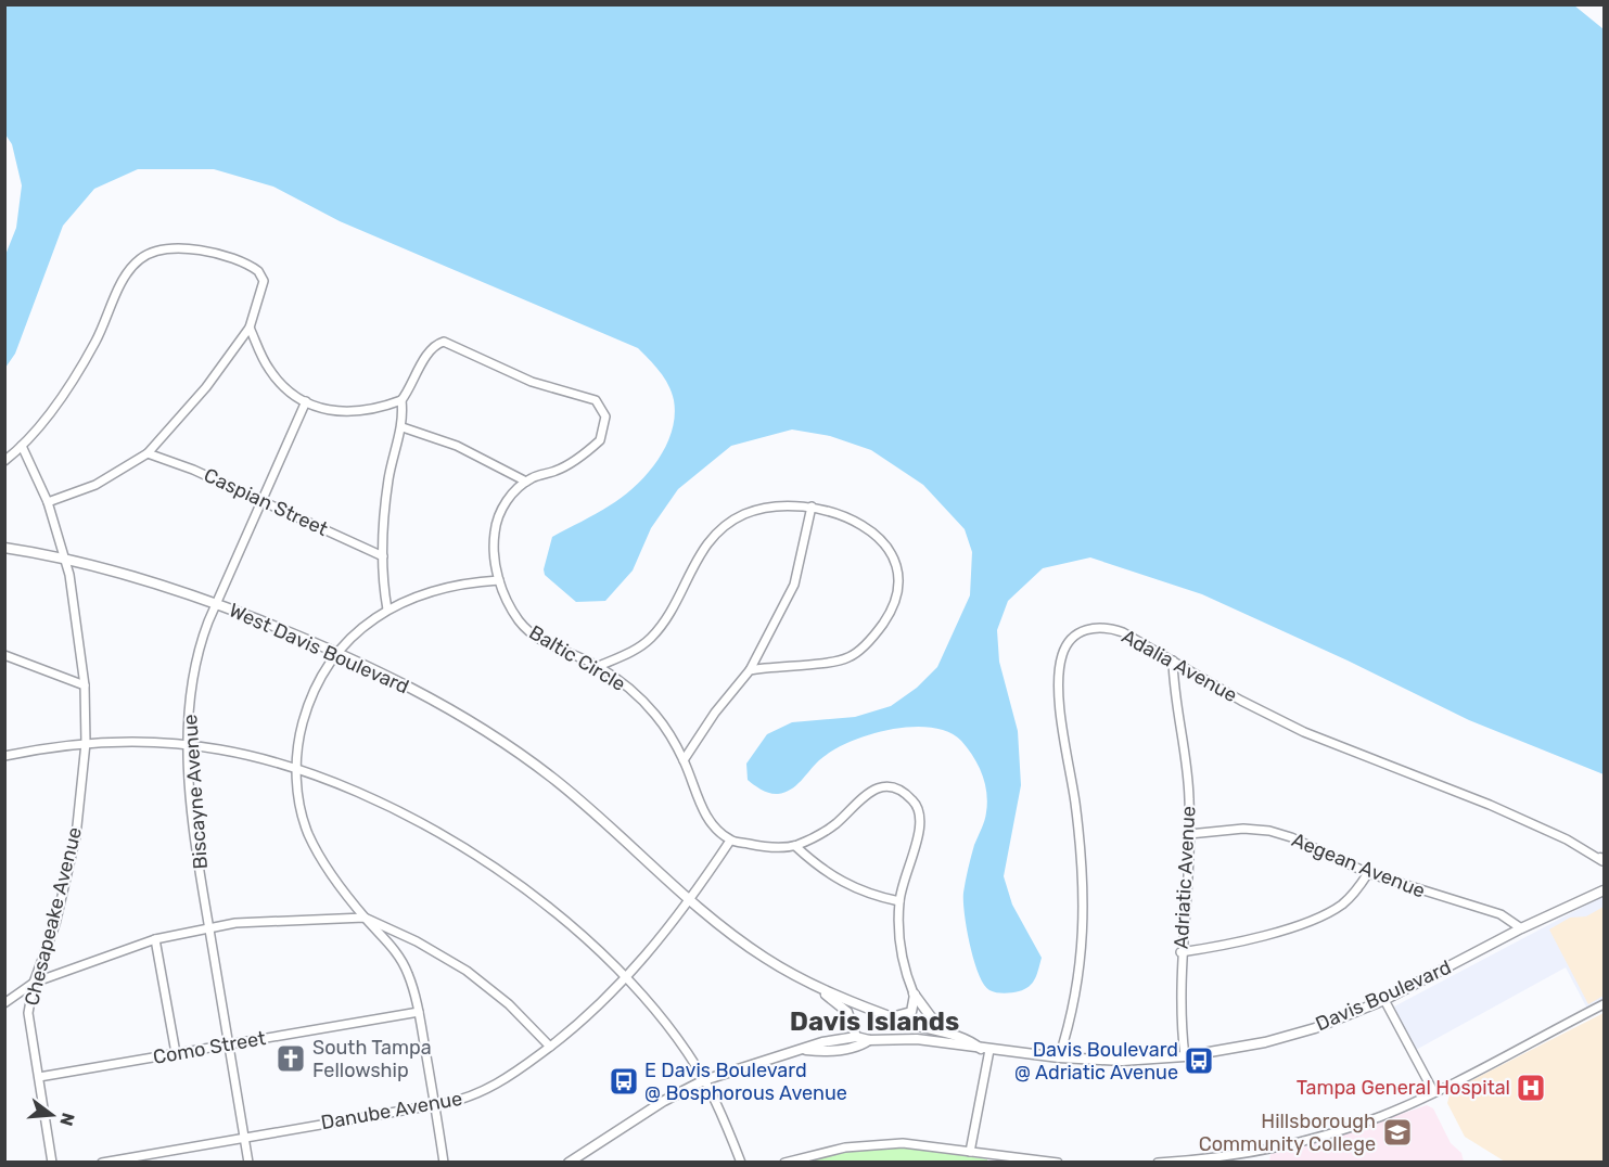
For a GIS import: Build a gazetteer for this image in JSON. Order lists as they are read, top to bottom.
{
  "streets": {
    "street": [
      "Caspian Street",
      "West Davis Boulevard",
      "Baltic Circle",
      "Adalia Avenue",
      "Biscayne Avenue",
      "Aegean Avenue",
      "Adriatic Avenue",
      "Chesapeake Avenue",
      "Davis Boulevard",
      "Como Street",
      "Danube Avenue"
    ]
  },
  "crossings": [
    ["Caspian Street", "Biscayne Avenue"],
    ["West Davis Boulevard", "Biscayne Avenue"],
    ["West Davis Boulevard", "Chesapeake Avenue"],
    ["West Davis Boulevard", "Davis Boulevard"],
    ["West Davis Boulevard", "Danube Avenue"],
    ["Baltic Circle", "Danube Avenue"],
    ["Adalia Avenue", "Adriatic Avenue"],
    ["Adalia Avenue", "Davis Boulevard"],
    ["Biscayne Avenue", "Como Street"],
    ["Biscayne Avenue", "Danube Avenue"],
    ["Aegean Avenue", "Adriatic Avenue"],
    ["Aegean Avenue", "Davis Boulevard"],
    ["Adriatic Avenue", "Davis Boulevard"],
    ["Chesapeake Avenue", "Como Street"]
  ],
  "districts": ["Davis Islands"],
  "places": {
    "church": ["South Tampa Fellowship"],
    "bus stop": ["Davis Boulevard @ Adriatic Avenue", "E Davis Boulevard @ Bosphorous Avenue"],
    "hospital": ["Tampa General Hospital"],
    "school or university": ["Hillsborough Community College"]
  },
  "north": "right"
}
